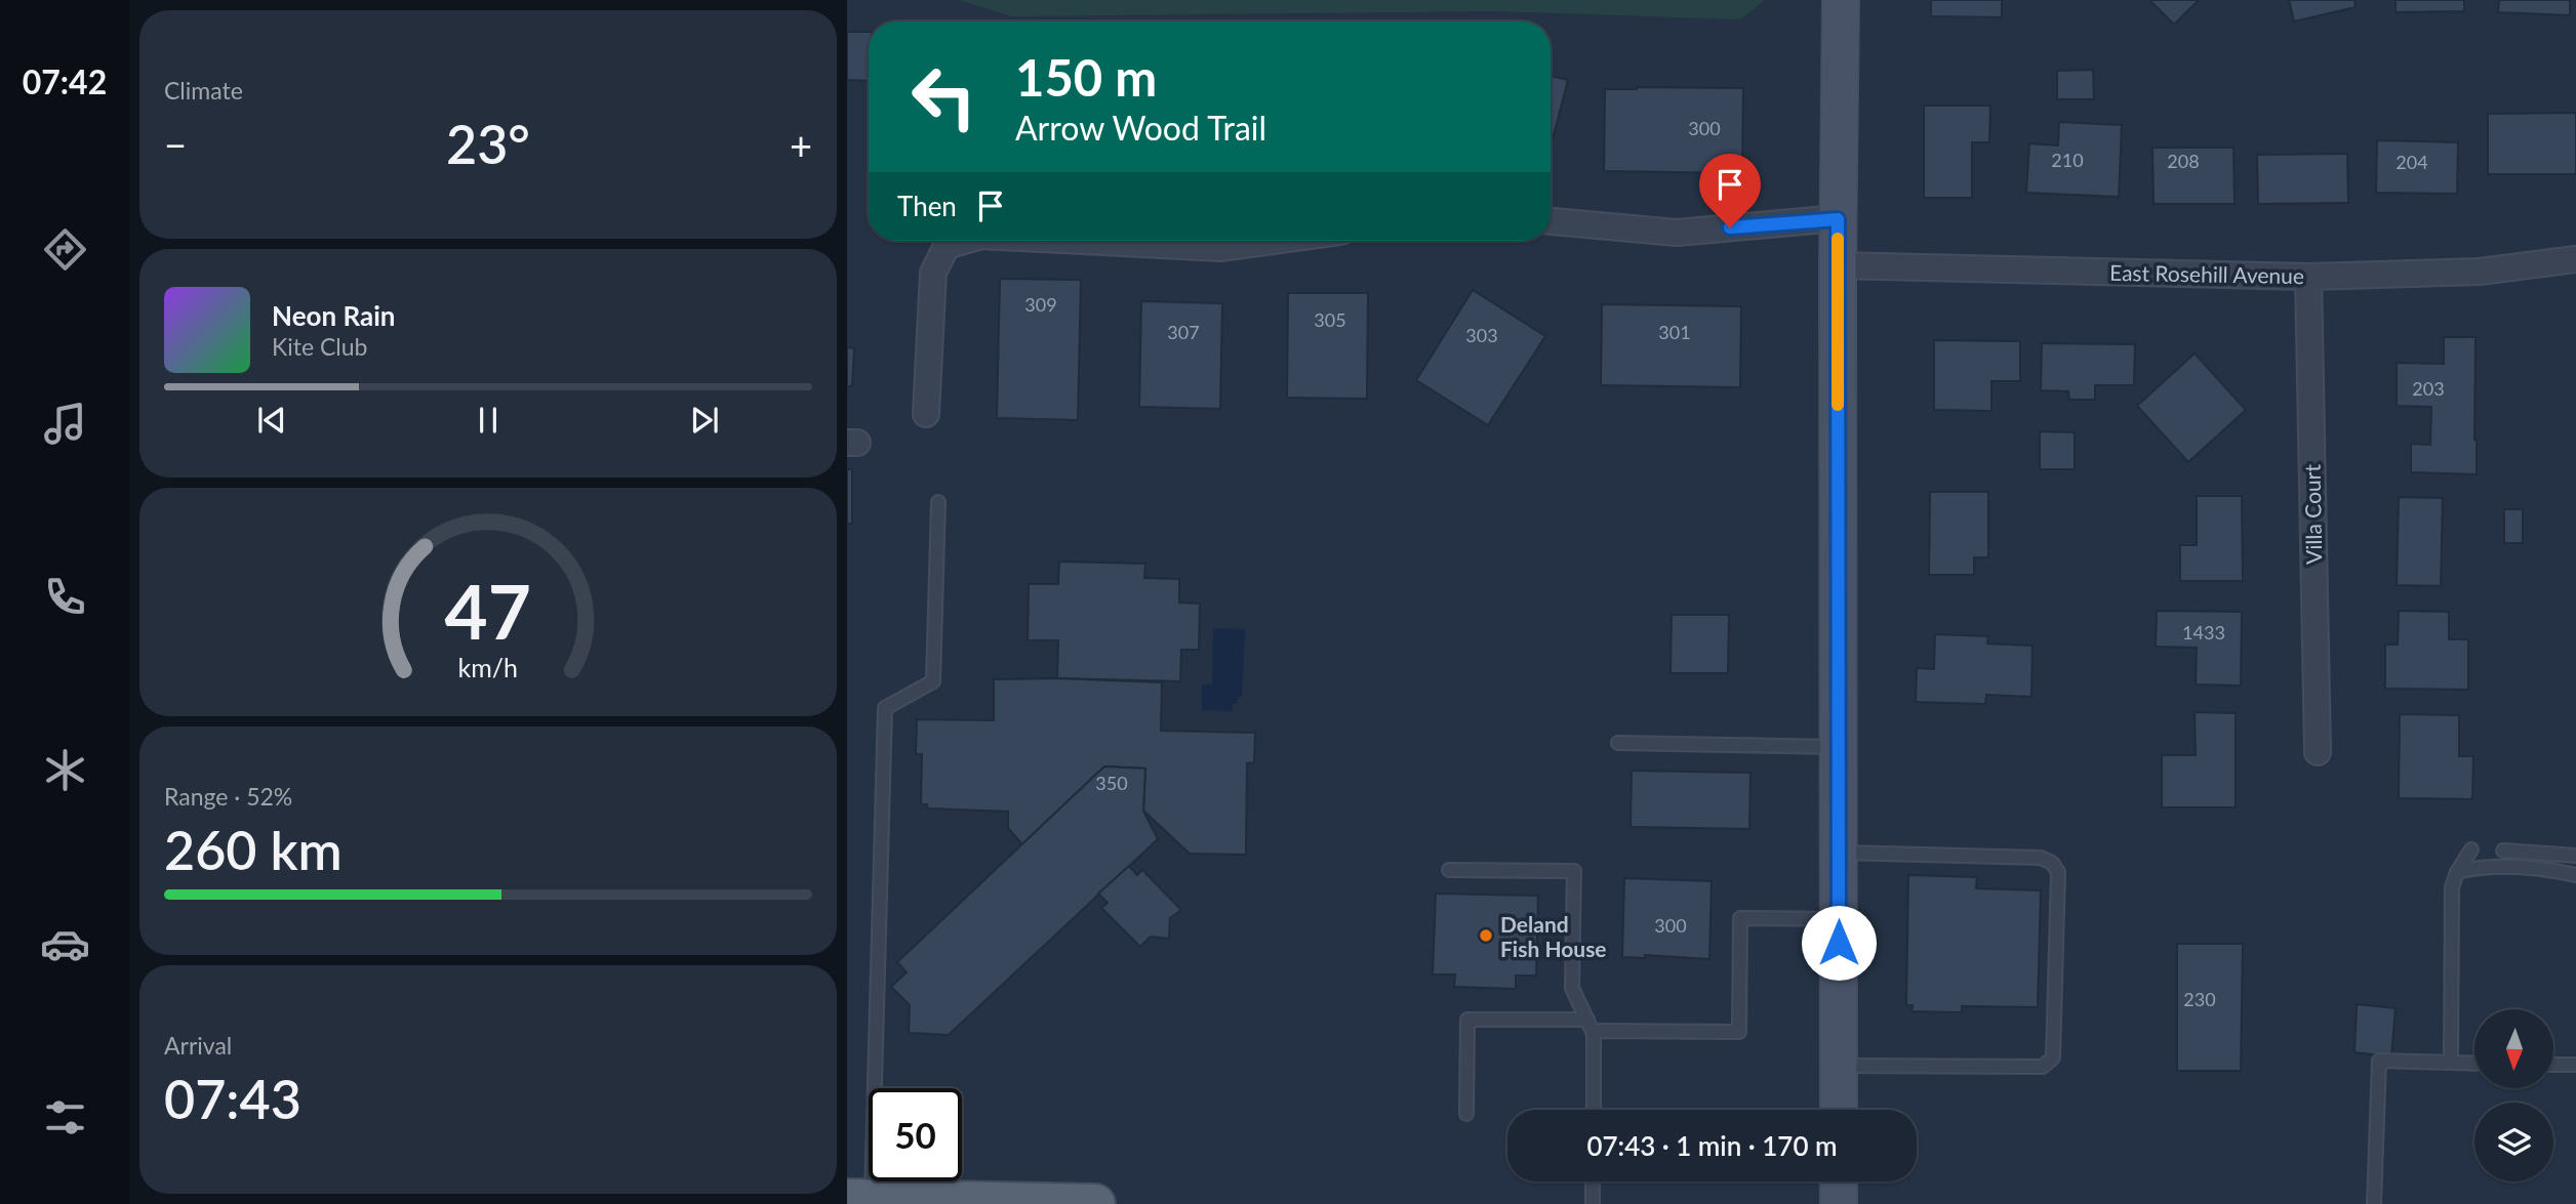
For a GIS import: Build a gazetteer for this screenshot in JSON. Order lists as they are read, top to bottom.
{
  "streets": {
    "street": ["East Rosehill Avenue", "Villa Court"]
  },
  "crossings": [
    ["East Rosehill Avenue", "Villa Court"]
  ],
  "places": ["Deland Fish House"],
  "house_numbers": [
    "300",
    "210",
    "208",
    "204",
    "309",
    "305",
    "307",
    "301",
    "303",
    "203",
    "1433",
    "350",
    "300",
    "230"
  ],
  "north": "bottom",
  "page": {
    "tabs": "07:42",
    "tile": [
      "Climate",
      ["Range · 52%", "260 km"],
      ["Arrival", "07:43"]
    ],
    "turn": ["150 m", "Arrow Wood Trail"],
    "heat": ["−", "23°", "+"],
    "then": "Then",
    "song": ["Neon Rain", "Kite Club"],
    "limit": "50",
    "trip": "07:43 · 1 min · 170 m",
    "gauge": ["47", "km/h"]
  }
}
